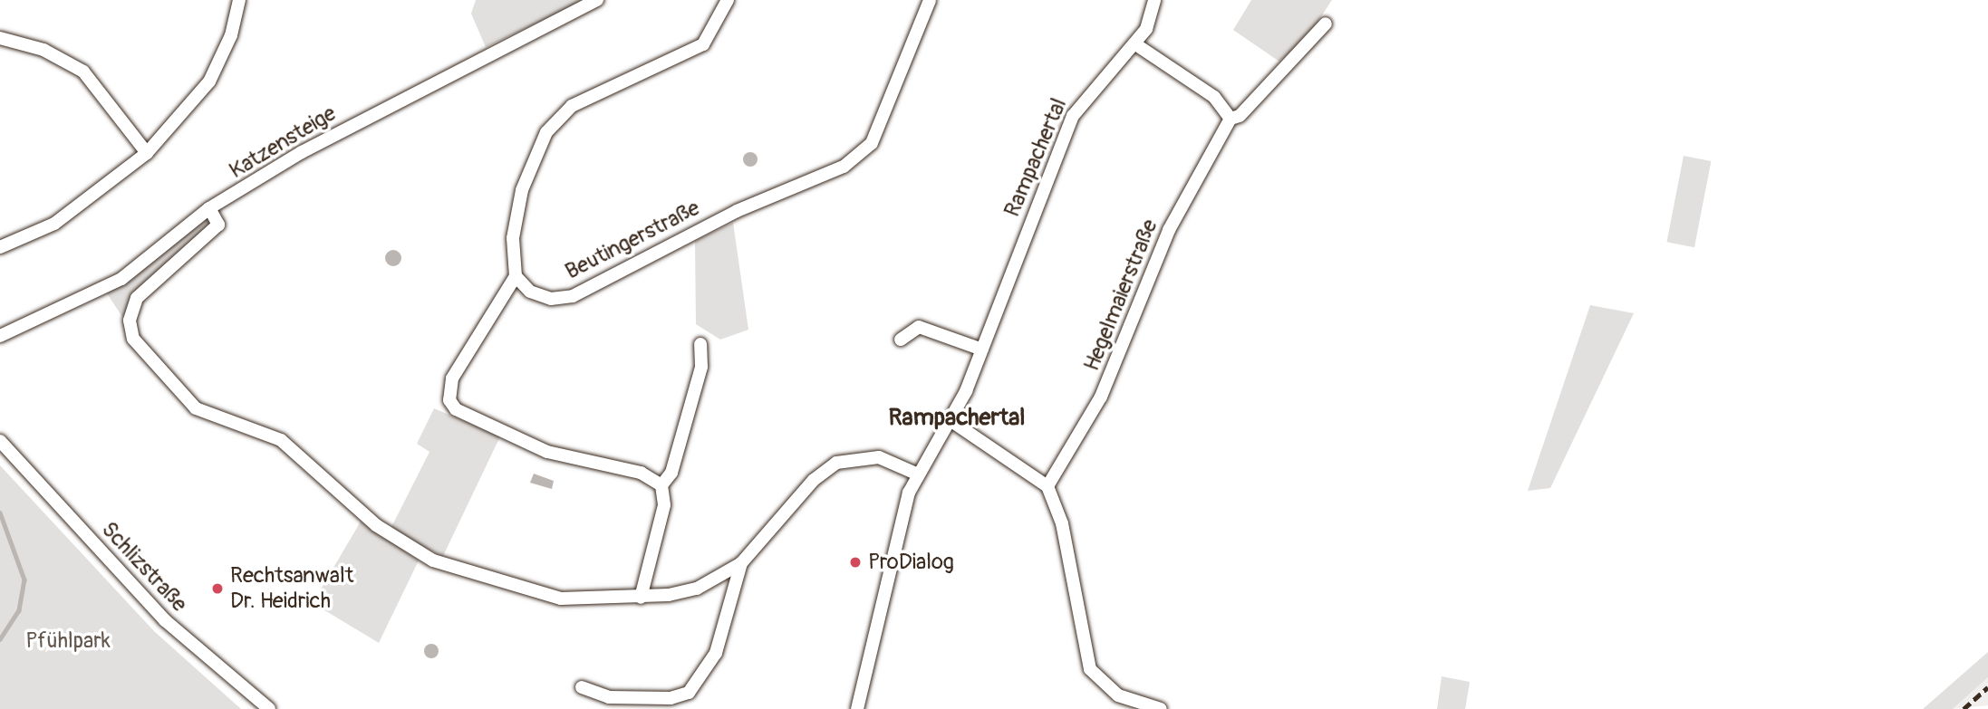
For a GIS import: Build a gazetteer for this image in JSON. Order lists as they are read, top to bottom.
{
  "streets": {
    "street": [
      "Katzensteige",
      "Rampachertal",
      "Beutingerstraße",
      "Hegelmaierstraße",
      "Schlizstraße"
    ]
  },
  "districts": ["Rampachertal"],
  "parks": ["Pfühlpark"],
  "places": ["ProDialog", "Rechtsanwalt Dr. Heidrich"]
}
